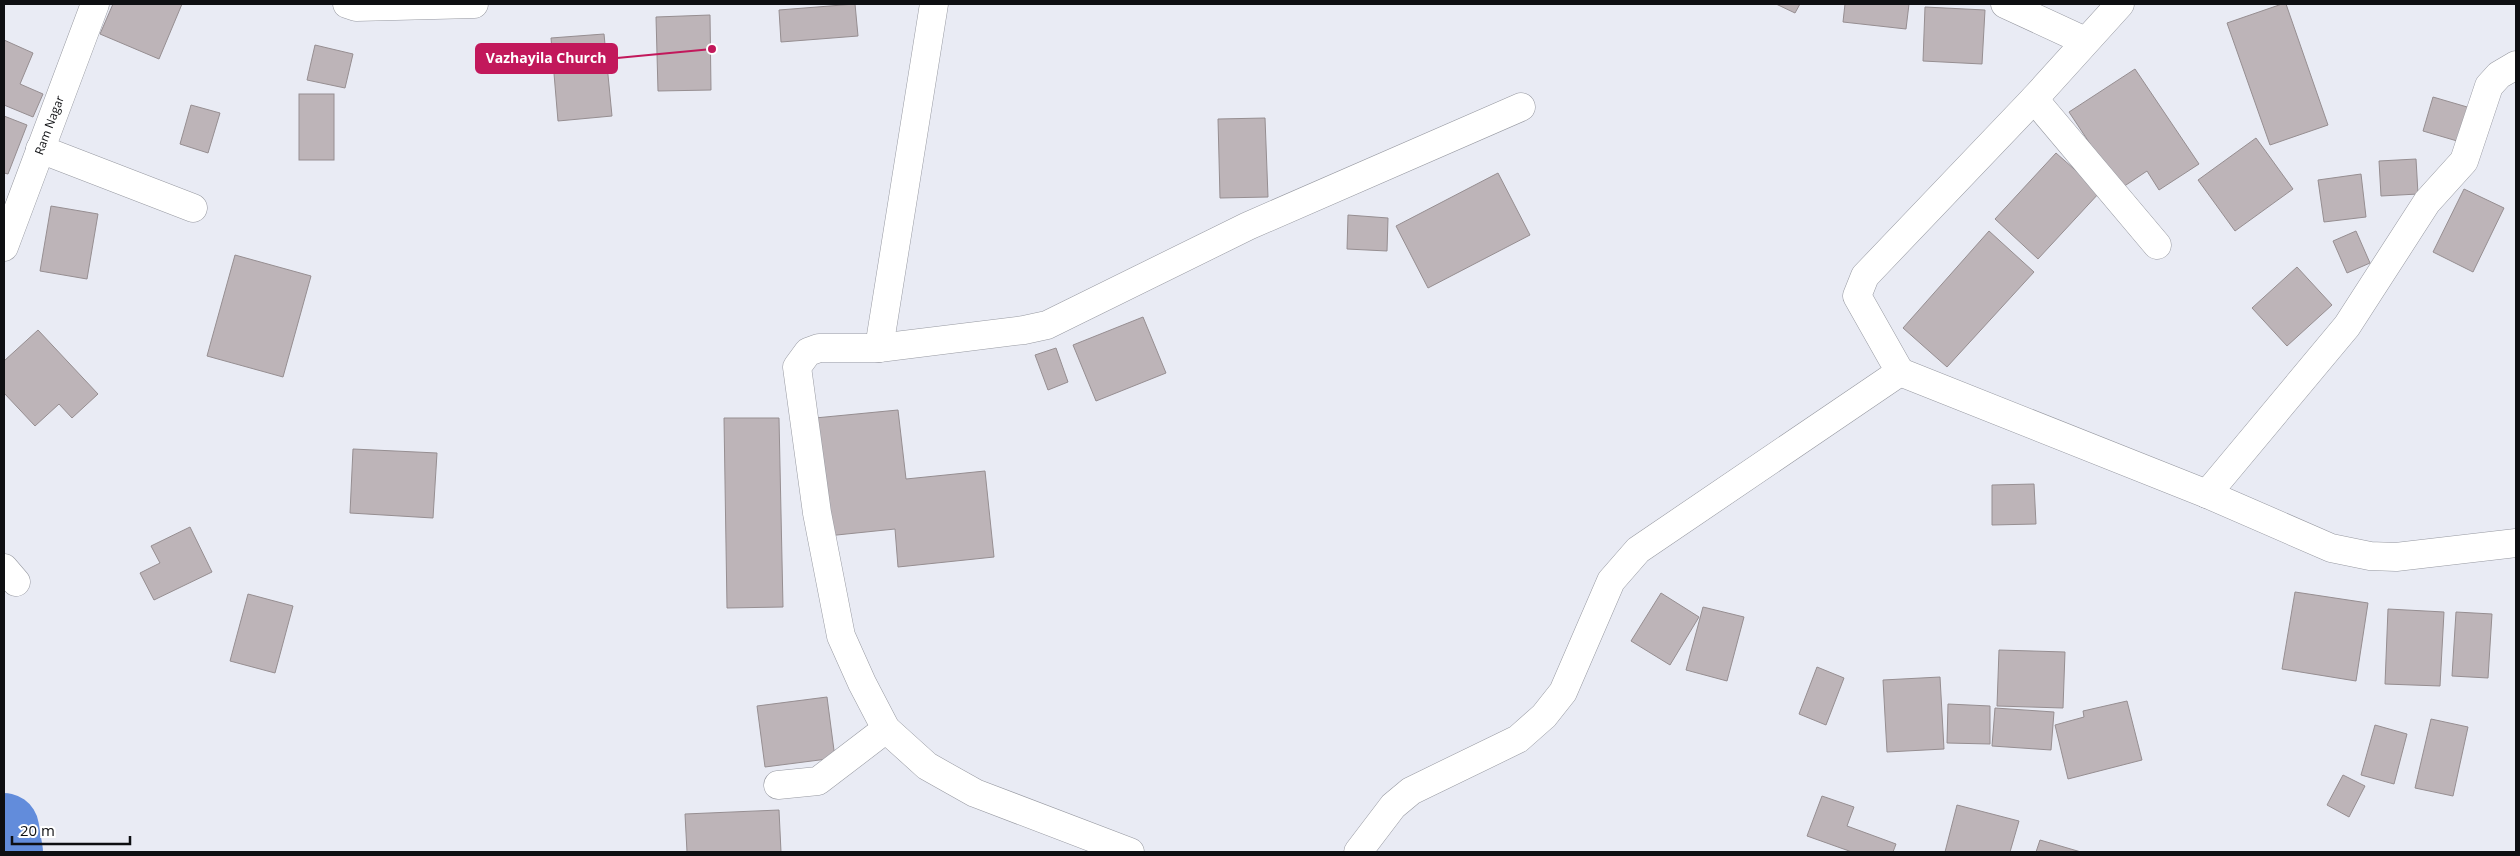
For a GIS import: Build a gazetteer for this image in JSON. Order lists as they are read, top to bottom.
{
  "streets": {
    "street": ["Ram Nagar"]
  },
  "places": ["Vazhayila Church"],
  "scale_bar": "20 m"
}
